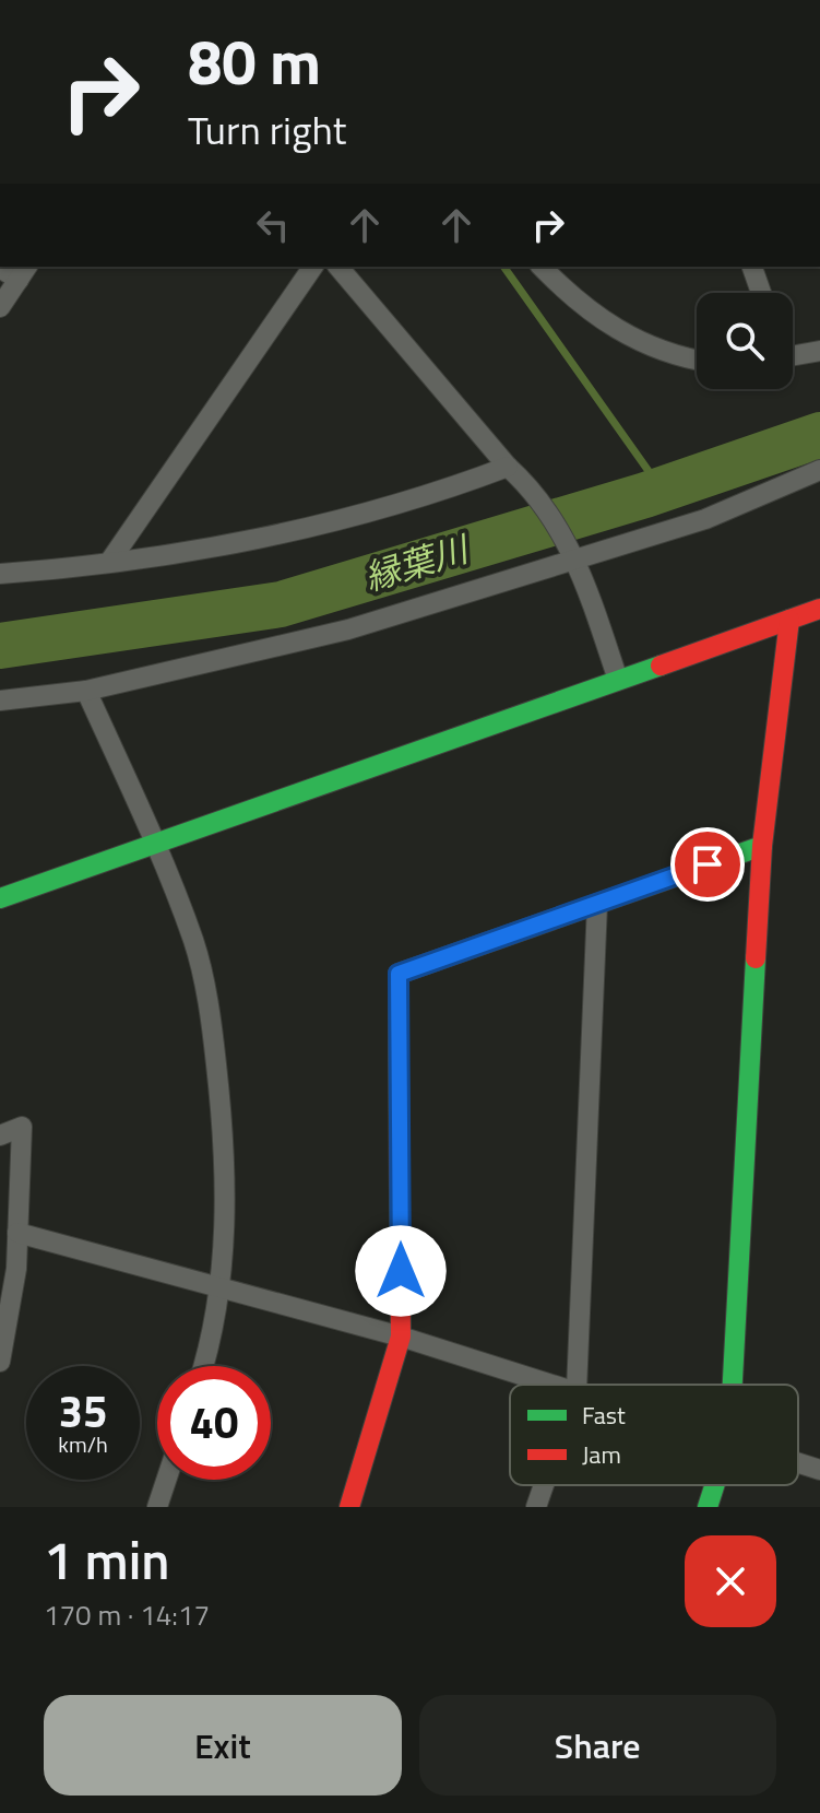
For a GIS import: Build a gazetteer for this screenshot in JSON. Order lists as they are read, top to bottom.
{
  "water": ["縁葉川"],
  "legend": ["Fast", "Jam"],
  "page": {
    "turn": ["80 m", "Turn right"],
    "speed": "35 km/h",
    "limit": "40",
    "heading": ["1 min", "170 m · 14:17"],
    "buttons": ["Exit", "Share"]
  }
}
